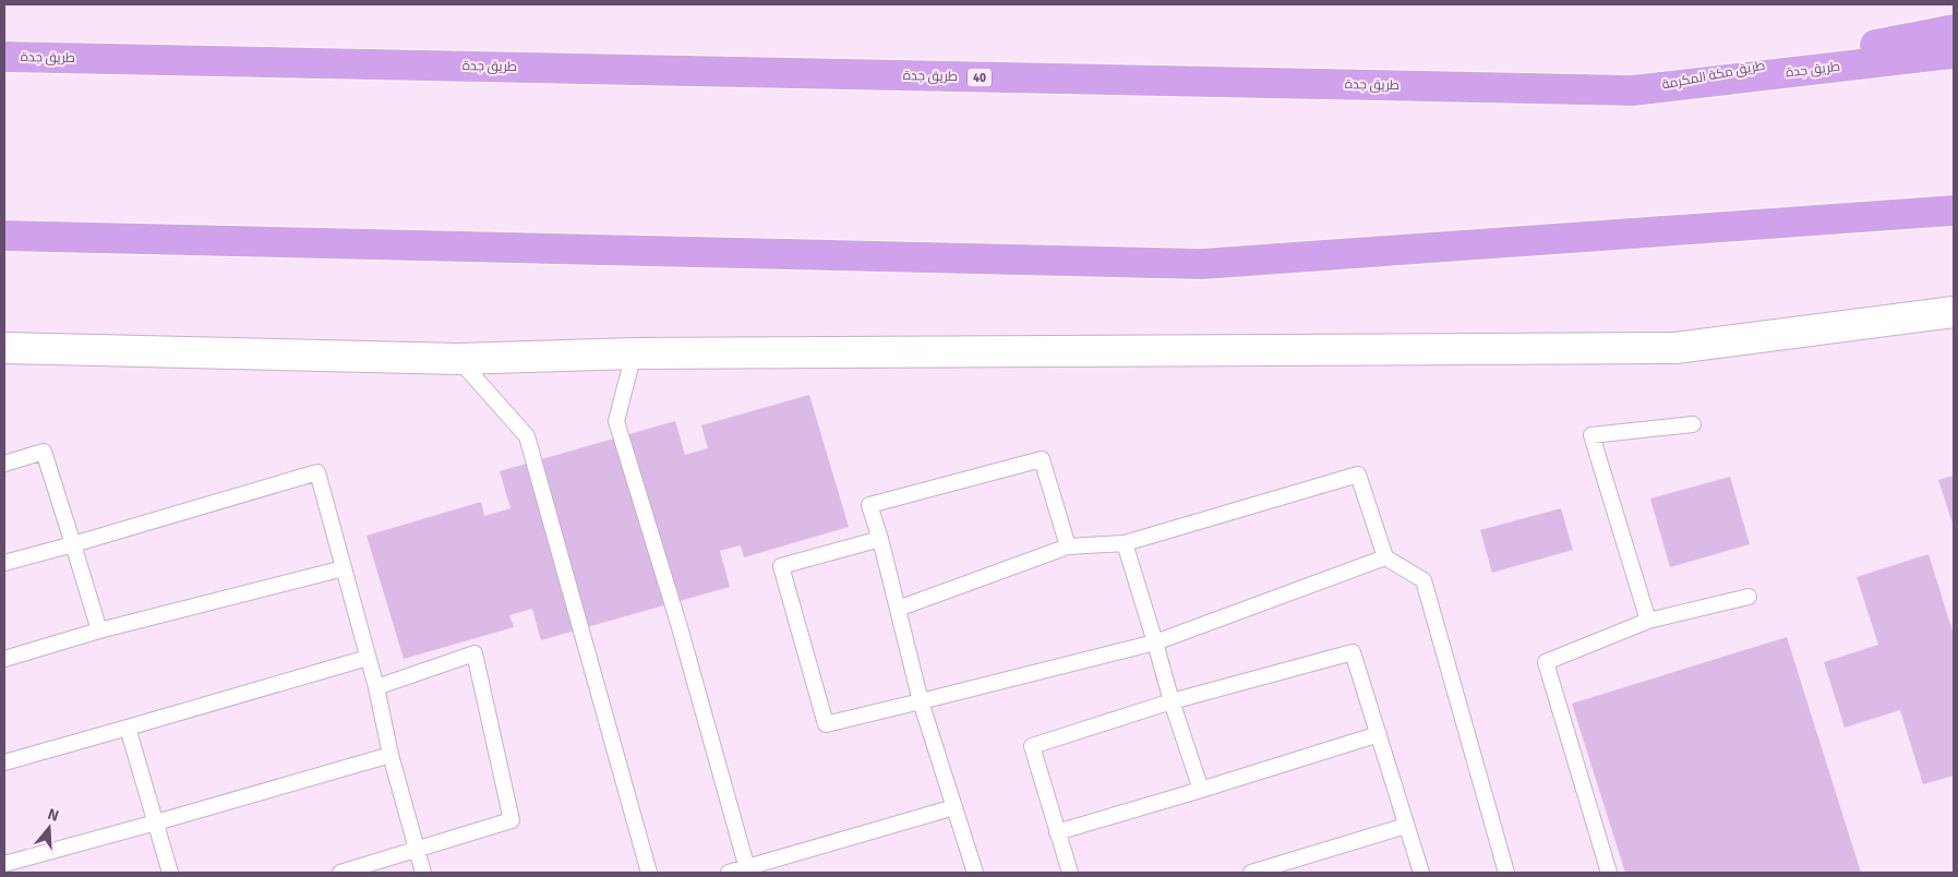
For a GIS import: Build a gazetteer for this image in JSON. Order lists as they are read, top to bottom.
{
  "streets": {
    "highway": ["طريق جدة", "طريق مكة المكرمة", "40"]
  },
  "crossings": [
    ["طريق جدة", "طريق مكة المكرمة"]
  ],
  "north": "top"
}
